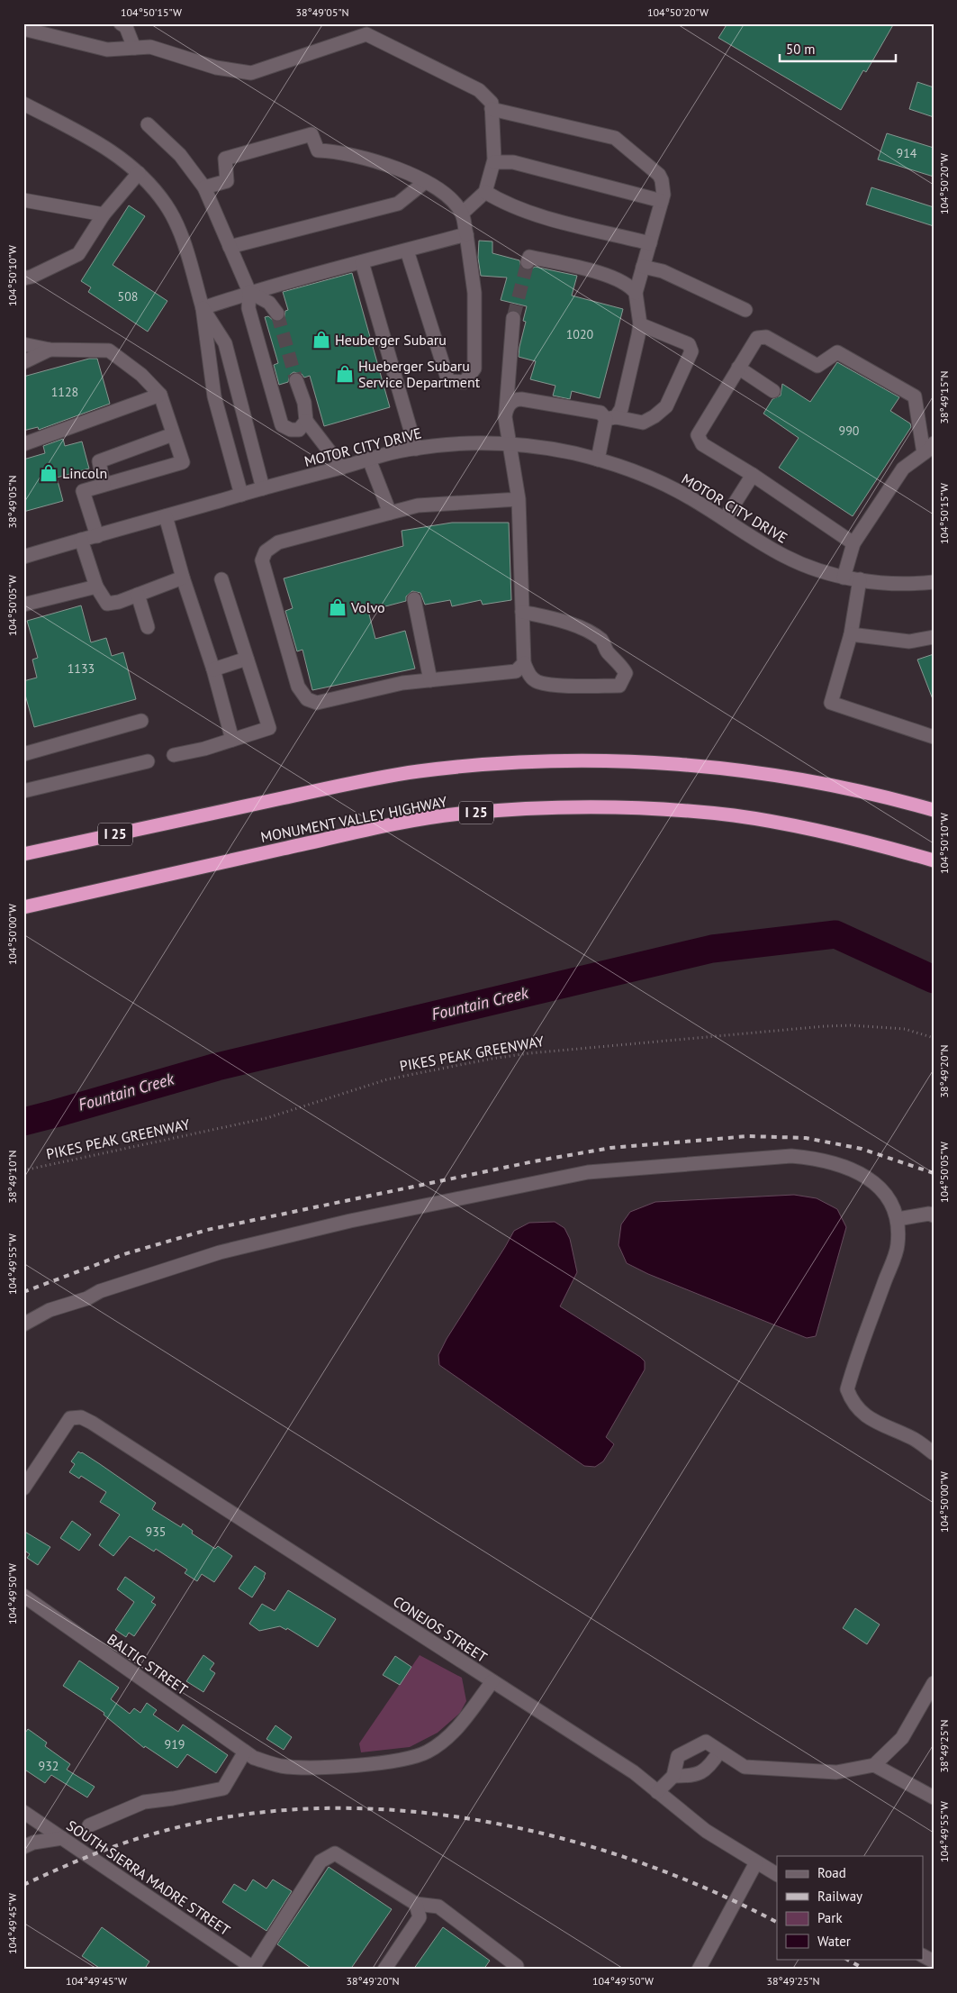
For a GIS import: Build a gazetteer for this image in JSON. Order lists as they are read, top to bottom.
{
  "streets": {
    "highway": ["I 25", "MONUMENT VALLEY HIGHWAY"],
    "street": [
      "MOTOR CITY DRIVE",
      "CONEJOS STREET",
      "BALTIC STREET",
      "SOUTH SIERRA MADRE STREET"
    ],
    "path": ["PIKES PEAK GREENWAY"]
  },
  "water": ["Fountain Creek"],
  "places": {
    "shop": [
      "Heuberger Subaru",
      "Hueberger Subaru Service Department",
      "Lincoln",
      "Volvo"
    ]
  },
  "house_numbers": [
    "914",
    "508",
    "1020",
    "1128",
    "990",
    "1133",
    "935",
    "919",
    "932"
  ],
  "legend": [
    "Road",
    "Railway",
    "Park",
    "Water"
  ],
  "scale_bar": "50 m",
  "coordinates": [
    "104°50'15\"W",
    "38°49'05\"N",
    "104°50'20\"W",
    "104°50'10\"W",
    "38°49'15\"N",
    "104°50'05\"W",
    "104°50'00\"W",
    "38°49'20\"N",
    "38°49'10\"N",
    "104°49'55\"W",
    "104°49'50\"W",
    "38°49'25\"N",
    "104°49'45\"W"
  ]
}
